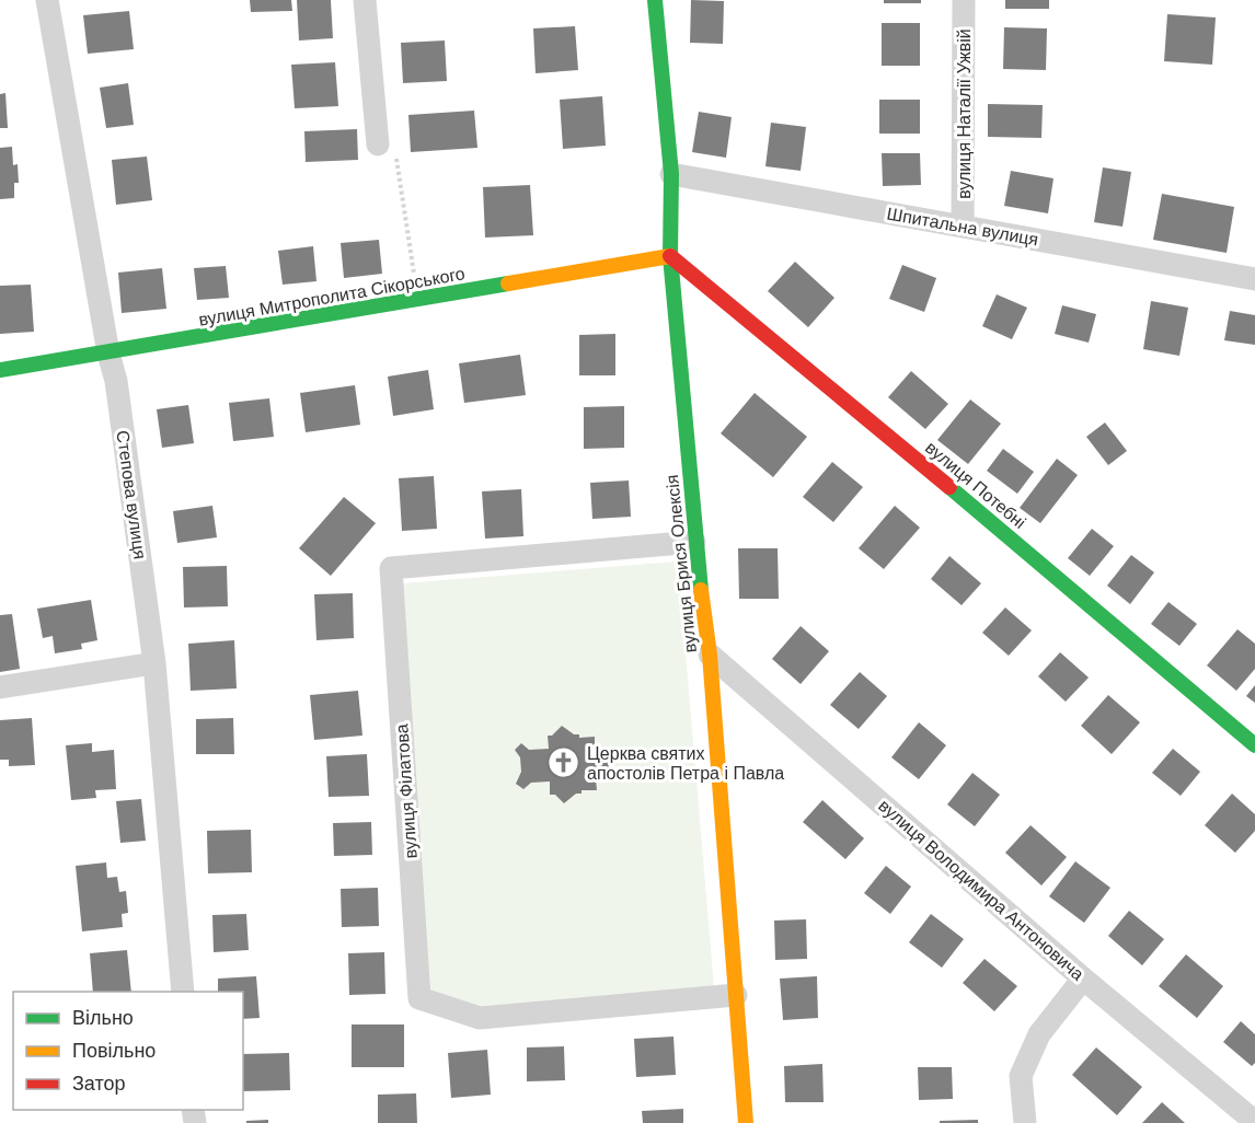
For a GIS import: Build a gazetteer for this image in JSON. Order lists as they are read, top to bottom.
{
  "streets": {
    "street": [
      "вулиця Наталії Ужвій",
      "Шпитальна вулиця",
      "вулиця Митрополита Сікорського",
      "вулиця Потебні",
      "Степова вулиця",
      "вулиця Брися Олексія",
      "вулиця Філатова",
      "вулиця Володимира Антоновича"
    ]
  },
  "crossings": [
    ["вулиця Наталії Ужвій", "Шпитальна вулиця"],
    ["Шпитальна вулиця", "вулиця Брися Олексія"],
    ["вулиця Митрополита Сікорського", "вулиця Потебні"],
    ["вулиця Митрополита Сікорського", "Степова вулиця"],
    ["вулиця Митрополита Сікорського", "вулиця Брися Олексія"],
    ["вулиця Потебні", "вулиця Брися Олексія"],
    ["вулиця Брися Олексія", "вулиця Філатова"],
    ["вулиця Брися Олексія", "вулиця Володимира Антоновича"]
  ],
  "places": {
    "church": ["Церква святих апостолів Петра і Павла"]
  },
  "legend": ["Вільно", "Повільно", "Затор"]
}
